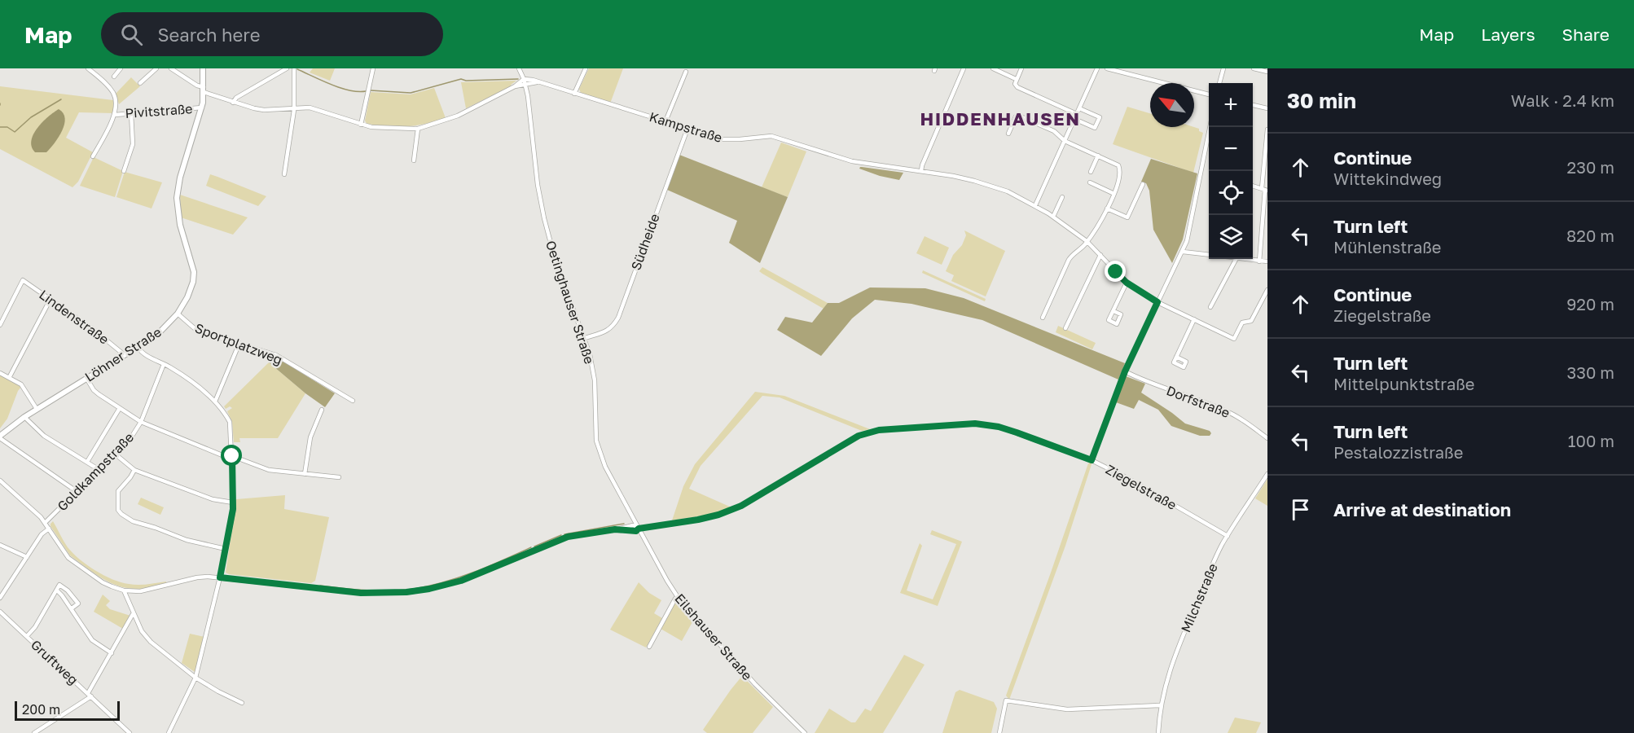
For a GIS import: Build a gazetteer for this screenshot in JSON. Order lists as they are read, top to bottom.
{
  "streets": {
    "main road": ["Löhner Straße"],
    "street": [
      "Pivitstraße",
      "Kampstraße",
      "Südheide",
      "Oetinghauser Straße",
      "Lindenstraße",
      "Sportplatzweg",
      "Dorfstraße",
      "Goldkampstraße",
      "Ziegelstraße",
      "Milchstraße",
      "Eilshauser Straße",
      "Gruftweg"
    ]
  },
  "crossings": [
    ["Pivitstraße", "Löhner Straße"],
    ["Kampstraße", "Südheide"],
    ["Kampstraße", "Oetinghauser Straße"],
    ["Südheide", "Oetinghauser Straße"],
    ["Oetinghauser Straße", "Ziegelstraße"],
    ["Oetinghauser Straße", "Eilshauser Straße"],
    ["Lindenstraße", "Löhner Straße"],
    ["Sportplatzweg", "Löhner Straße"],
    ["Ziegelstraße", "Milchstraße"],
    ["Ziegelstraße", "Eilshauser Straße"]
  ],
  "districts": ["HIDDENHAUSEN"],
  "scale_bar": "200 m",
  "north": "top left",
  "page": {
    "header": "Map",
    "search": "Search here",
    "nav": ["Map", "Layers", "Share"],
    "heading": ["30 min", "Walk · 2.4 km"],
    "map_buttons": ["+", "−"],
    "list": [
      ["Continue", "Wittekindweg", "230 m"],
      ["Turn left", "Mühlenstraße", "820 m"],
      ["Continue", "Ziegelstraße", "920 m"],
      ["Turn left", "Mittelpunktstraße", "330 m"],
      ["Turn left", "Pestalozzistraße", "100 m"],
      "Arrive at destination"
    ],
    "scale": "200 m"
  }
}
